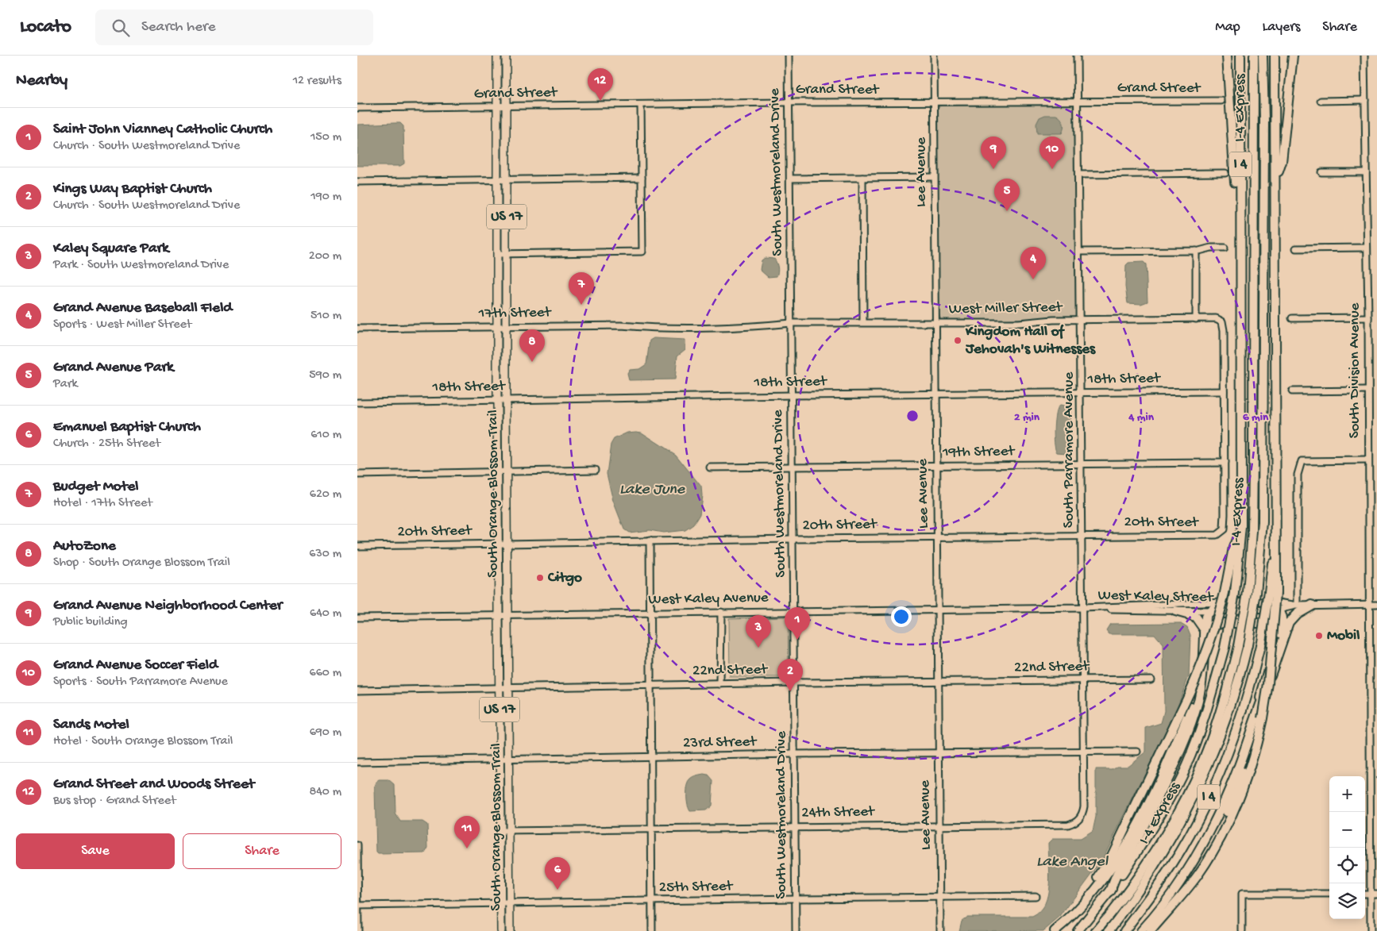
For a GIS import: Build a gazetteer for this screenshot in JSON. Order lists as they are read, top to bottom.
{
  "streets": {
    "highway": ["I-4 Express", "I 4"],
    "main road": ["US 17", "South Orange Blossom Trail"],
    "street": [
      "Grand Street",
      "South Westmoreland Drive",
      "Lee Avenue",
      "West Miller Street",
      "17th Street",
      "South Division Avenue",
      "18th Street",
      "South Parramore Avenue",
      "19th Street",
      "20th Street",
      "West Kaley Street",
      "West Kaley Avenue",
      "22nd Street",
      "23rd Street",
      "24th Street",
      "25th Street"
    ]
  },
  "crossings": [
    ["Grand Street", "South Westmoreland Drive"],
    ["Grand Street", "Lee Avenue"],
    ["Grand Street", "South Parramore Avenue"],
    ["Grand Street", "South Orange Blossom Trail"],
    ["South Westmoreland Drive", "West Miller Street"],
    ["South Westmoreland Drive", "17th Street"],
    ["South Westmoreland Drive", "18th Street"],
    ["South Westmoreland Drive", "19th Street"],
    ["South Westmoreland Drive", "20th Street"],
    ["South Westmoreland Drive", "West Kaley Avenue"],
    ["South Westmoreland Drive", "22nd Street"],
    ["South Westmoreland Drive", "23rd Street"],
    ["South Westmoreland Drive", "24th Street"],
    ["South Westmoreland Drive", "25th Street"],
    ["Lee Avenue", "West Miller Street"],
    ["Lee Avenue", "18th Street"],
    ["Lee Avenue", "19th Street"],
    ["Lee Avenue", "20th Street"],
    ["Lee Avenue", "West Kaley Avenue"],
    ["Lee Avenue", "22nd Street"],
    ["Lee Avenue", "23rd Street"],
    ["Lee Avenue", "24th Street"],
    ["Lee Avenue", "25th Street"],
    ["West Miller Street", "17th Street"],
    ["West Miller Street", "18th Street"],
    ["West Miller Street", "South Parramore Avenue"],
    ["17th Street", "South Orange Blossom Trail"],
    ["South Division Avenue", "West Kaley Street"],
    ["18th Street", "South Parramore Avenue"],
    ["18th Street", "South Orange Blossom Trail"],
    ["South Parramore Avenue", "19th Street"],
    ["South Parramore Avenue", "20th Street"],
    ["South Parramore Avenue", "West Kaley Street"],
    ["South Parramore Avenue", "West Kaley Avenue"],
    ["South Parramore Avenue", "22nd Street"],
    ["South Parramore Avenue", "23rd Street"],
    ["South Parramore Avenue", "24th Street"],
    ["19th Street", "20th Street"],
    ["South Orange Blossom Trail", "20th Street"],
    ["South Orange Blossom Trail", "West Kaley Avenue"],
    ["South Orange Blossom Trail", "22nd Street"],
    ["South Orange Blossom Trail", "23rd Street"],
    ["South Orange Blossom Trail", "24th Street"],
    ["South Orange Blossom Trail", "25th Street"],
    ["West Kaley Street", "West Kaley Avenue"]
  ],
  "water": ["Lake June", "Lake Angel"],
  "places": ["Kingdom Hall of Jehovah's Witnesses", "Citgo", "Mobil"],
  "page": {
    "header": "Locato",
    "search": "Search here",
    "nav": ["Map", "Layers", "Share"],
    "heading": ["Nearby", "12 results"],
    "pins": [
      "12",
      "9",
      "10",
      "5",
      "4",
      "7",
      "8",
      "1",
      "3",
      "2",
      "11",
      "6"
    ],
    "list": [
      {
        "mark": "1",
        "name": "Saint John Vianney Catholic Church",
        "note": "Church · South Westmoreland Drive",
        "value": "150 m"
      },
      {
        "mark": "2",
        "name": "Kings Way Baptist Church",
        "note": "Church · South Westmoreland Drive",
        "value": "190 m"
      },
      {
        "mark": "3",
        "name": "Kaley Square Park",
        "note": "Park · South Westmoreland Drive",
        "value": "200 m"
      },
      {
        "mark": "4",
        "name": "Grand Avenue Baseball FIeld",
        "note": "Sports · West Miller Street",
        "value": "510 m"
      },
      {
        "mark": "5",
        "name": "Grand Avenue Park",
        "note": "Park",
        "value": "590 m"
      },
      {
        "mark": "6",
        "name": "Emanuel Baptist Church",
        "note": "Church · 25th Street",
        "value": "610 m"
      },
      {
        "mark": "7",
        "name": "Budget Motel",
        "note": "Hotel · 17th Street",
        "value": "620 m"
      },
      {
        "mark": "8",
        "name": "AutoZone",
        "note": "Shop · South Orange Blossom Trail",
        "value": "630 m"
      },
      {
        "mark": "9",
        "name": "Grand Avenue Neighborhood Center",
        "note": "Public building",
        "value": "640 m"
      },
      {
        "mark": "10",
        "name": "Grand Avenue Soccer Field",
        "note": "Sports · South Parramore Avenue",
        "value": "660 m"
      },
      {
        "mark": "11",
        "name": "Sands Motel",
        "note": "Hotel · South Orange Blossom Trail",
        "value": "690 m"
      },
      {
        "mark": "12",
        "name": "Grand Street and Woods Street",
        "note": "Bus stop · Grand Street",
        "value": "840 m"
      }
    ],
    "map_buttons": ["+", "−"],
    "buttons": ["Save", "Share"]
  },
  "rings": ["2 min", "4 min", "6 min"]
}
